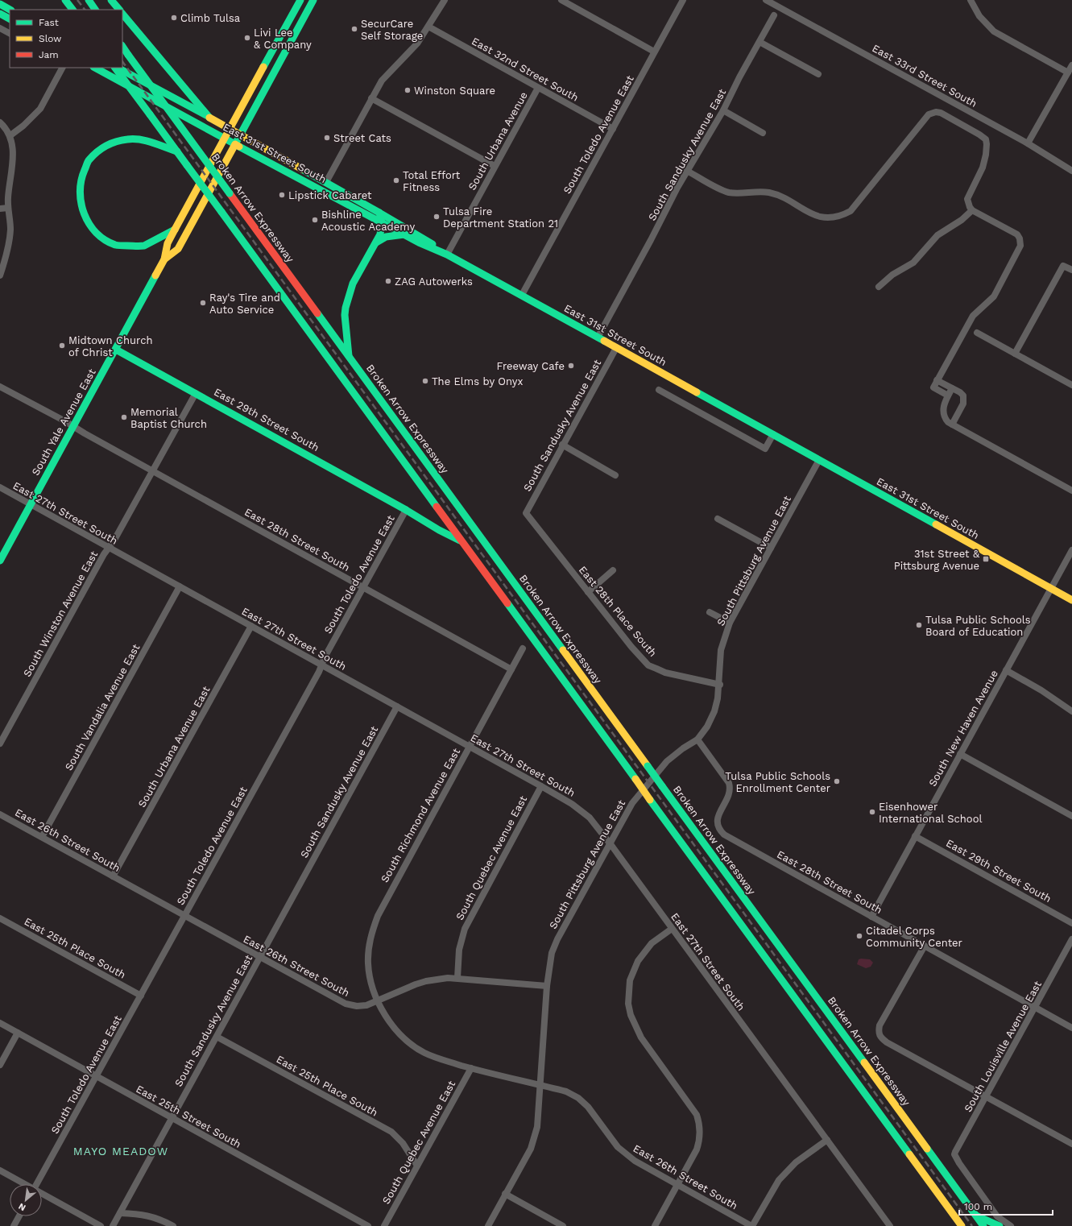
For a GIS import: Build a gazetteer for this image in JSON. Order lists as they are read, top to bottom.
{
  "streets": {
    "main road": [
      "East 31st Street South",
      "Broken Arrow Expressway",
      "East 29th Street South",
      "South Yale Avenue East"
    ],
    "street": [
      "East 32nd Street South",
      "East 33rd Street South",
      "South Toledo Avenue East",
      "South Urbana Avenue",
      "South Sandusky Avenue East",
      "East 27th Street South",
      "East 28th Street South",
      "South Pittsburg Avenue East",
      "East 28th Place South",
      "South Winston Avenue East",
      "South Vandalia Avenue East",
      "South New Haven Avenue",
      "South Urbana Avenue East",
      "South Richmond Avenue East",
      "East 26th Street South",
      "South Quebec Avenue East",
      "East 25th Place South",
      "South Louisville Avenue East",
      "East 25th Street South"
    ]
  },
  "crossings": [
    ["East 32nd Street South", "South Toledo Avenue East"],
    ["East 32nd Street South", "South Urbana Avenue"],
    ["South Toledo Avenue East", "East 31st Street South"],
    ["South Toledo Avenue East", "East 29th Street South"],
    ["South Toledo Avenue East", "East 27th Street South"],
    ["South Toledo Avenue East", "East 28th Street South"],
    ["South Toledo Avenue East", "East 26th Street South"],
    ["South Toledo Avenue East", "East 25th Place South"],
    ["South Toledo Avenue East", "East 25th Street South"],
    ["South Urbana Avenue", "East 31st Street South"],
    ["East 31st Street South", "South Sandusky Avenue East"],
    ["East 31st Street South", "South Yale Avenue East"],
    ["East 31st Street South", "South Pittsburg Avenue East"],
    ["East 31st Street South", "South New Haven Avenue"],
    ["South Sandusky Avenue East", "East 27th Street South"],
    ["South Sandusky Avenue East", "East 28th Place South"],
    ["South Sandusky Avenue East", "East 26th Street South"],
    ["South Sandusky Avenue East", "East 25th Place South"],
    ["South Sandusky Avenue East", "East 25th Street South"],
    ["East 29th Street South", "South Yale Avenue East"],
    ["East 29th Street South", "South Winston Avenue East"],
    ["East 29th Street South", "South New Haven Avenue"],
    ["South Yale Avenue East", "East 27th Street South"],
    ["South Yale Avenue East", "East 28th Street South"],
    ["East 27th Street South", "South Pittsburg Avenue East"],
    ["East 27th Street South", "South Winston Avenue East"],
    ["East 27th Street South", "South Vandalia Avenue East"],
    ["East 27th Street South", "South Urbana Avenue East"],
    ["East 27th Street South", "South Richmond Avenue East"],
    ["East 27th Street South", "South Quebec Avenue East"],
    ["East 28th Street South", "South Pittsburg Avenue East"],
    ["East 28th Street South", "South Winston Avenue East"],
    ["East 28th Street South", "South New Haven Avenue"],
    ["East 28th Street South", "South Richmond Avenue East"],
    ["East 28th Street South", "South Louisville Avenue East"],
    ["South Pittsburg Avenue East", "East 28th Place South"],
    ["South Pittsburg Avenue East", "East 26th Street South"],
    ["South Vandalia Avenue East", "East 26th Street South"],
    ["South Urbana Avenue East", "East 26th Street South"],
    ["South Richmond Avenue East", "East 26th Street South"],
    ["East 26th Street South", "South Quebec Avenue East"],
    ["South Quebec Avenue East", "East 25th Place South"]
  ],
  "districts": ["MAYO MEADOW"],
  "places": {
    "other": [
      "Climb Tulsa",
      "SecurCare Self Storage",
      "Livi Lee & Company",
      "Winston Square",
      "Street Cats",
      "Total Effort Fitness",
      "Lipstick Cabaret",
      "Tulsa Fire Department Station 21",
      "Bishline Acoustic Academy",
      "ZAG Autowerks",
      "Ray's Tire and Auto Service",
      "Midtown Church of Christ",
      "Freeway Cafe",
      "The Elms by Onyx",
      "Memorial Baptist Church",
      "Tulsa Public Schools Board of Education",
      "Tulsa Public Schools Enrollment Center",
      "Eisenhower International School",
      "Citadel Corps Community Center"
    ],
    "transit": ["31st Street & Pittsburg Avenue"]
  },
  "legend": ["Fast", "Slow", "Jam"],
  "scale_bar": "100 m",
  "north": "bottom left"
}
